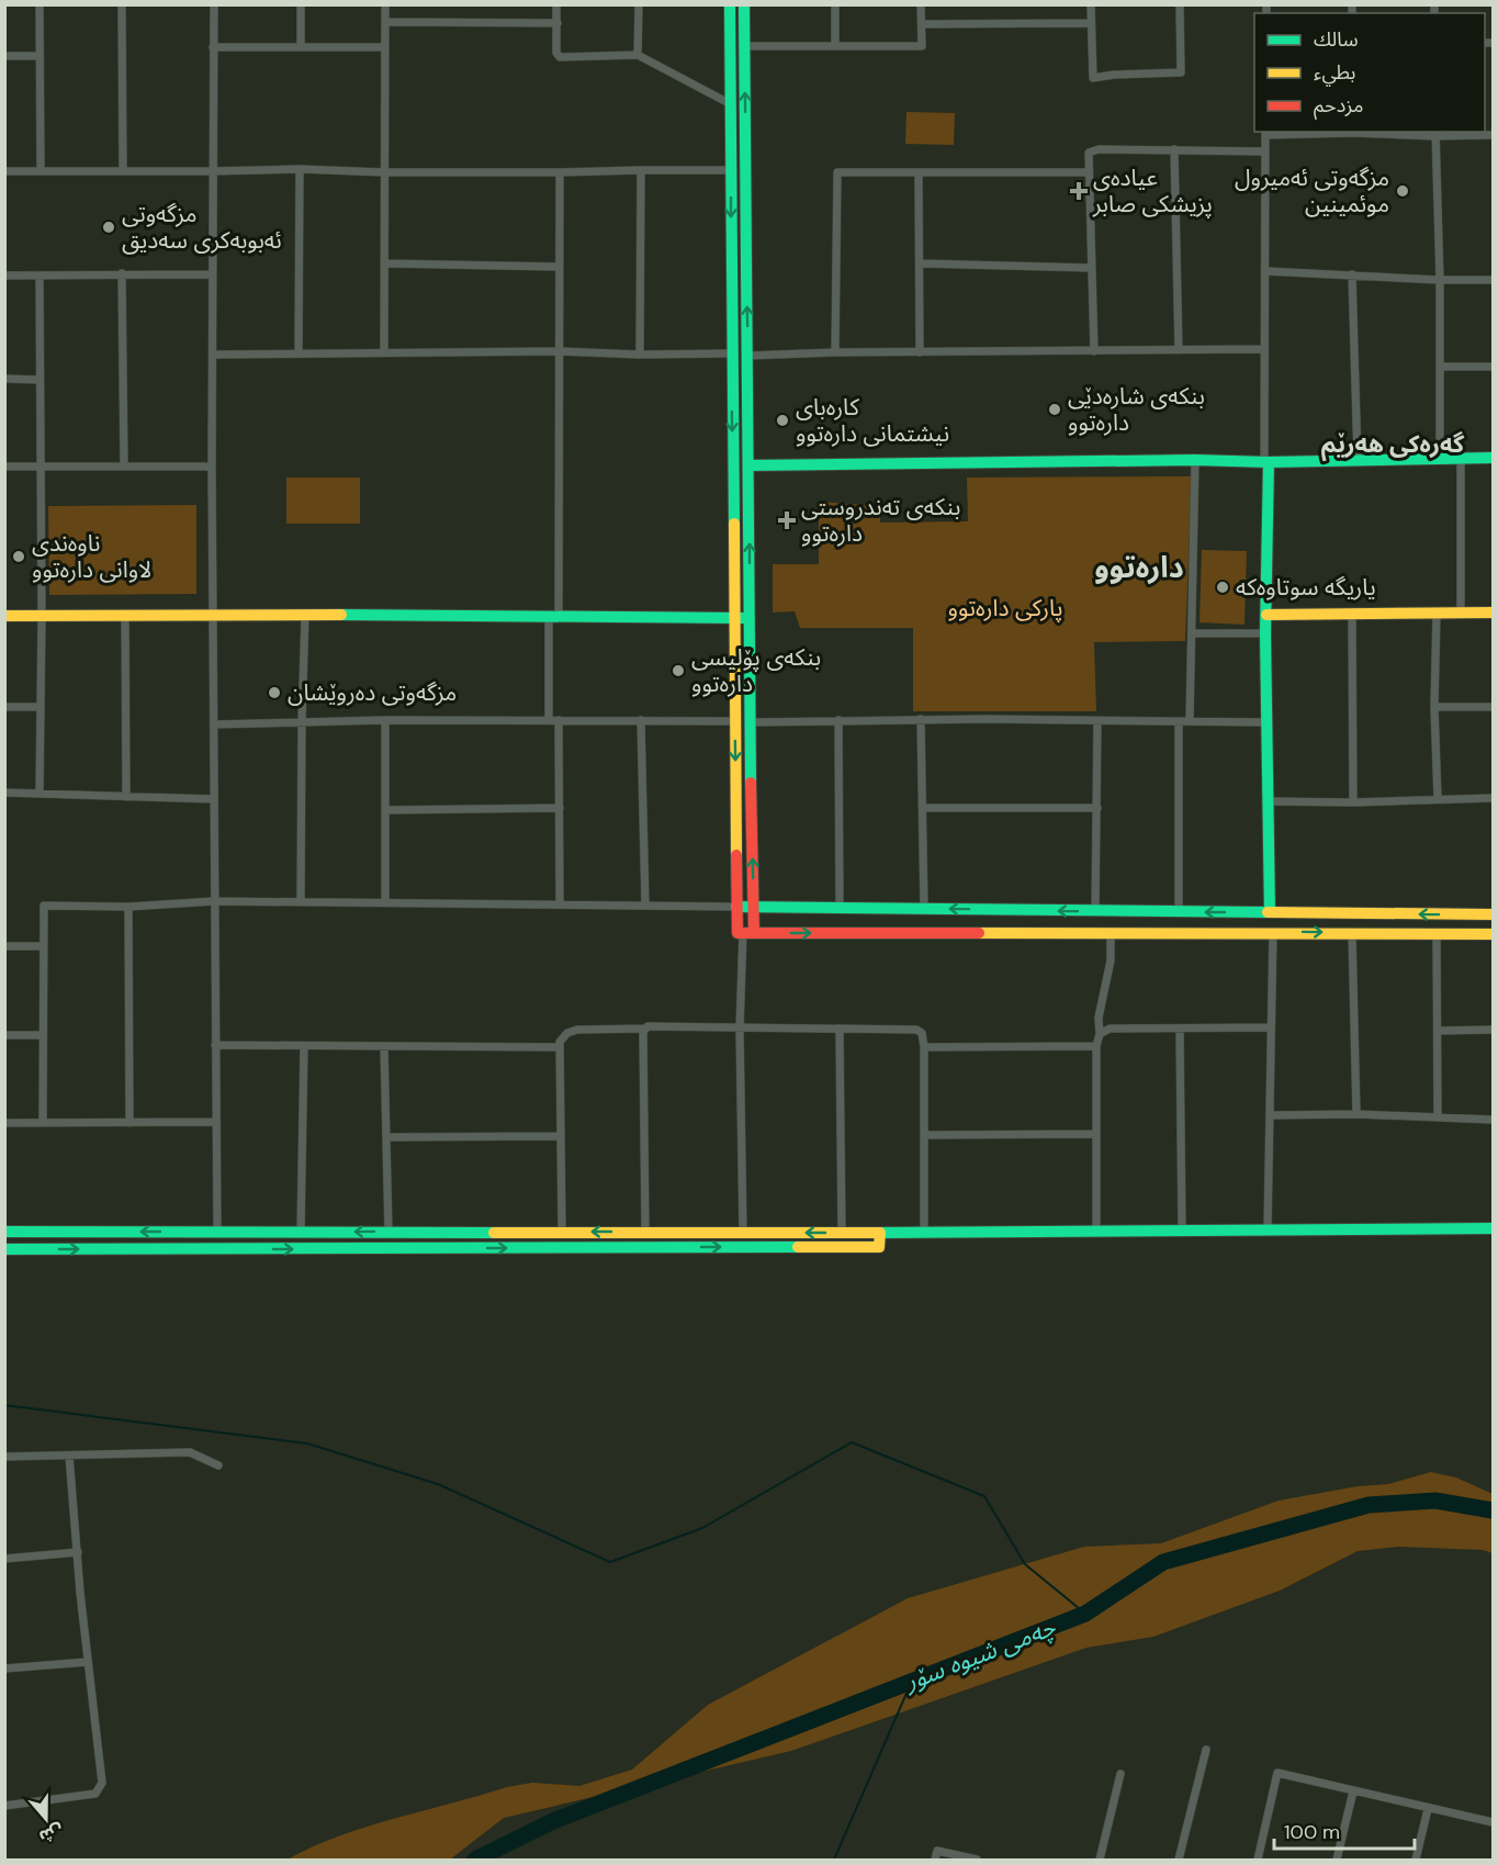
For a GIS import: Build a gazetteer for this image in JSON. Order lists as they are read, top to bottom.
{
  "districts": ["گەرەکی هەرێم", "دارەتوو"],
  "water": ["چەمی شیوە سۆر"],
  "parks": ["پارکی دارەتوو"],
  "places": {
    "health": ["عیادەی پزیشکی صابر", "بنکەی تەندروستی دارەتوو"],
    "other": [
      "مزگەوتی ئەمیرول موئمینین",
      "مزگەوتی ئەبوبەکری سەدیق",
      "بنکەی شارەدێی دارەتوو",
      "کارەبای نیشتمانی دارەتوو",
      "ناوەندی لاوانی دارەتوو",
      "یاریگە سوتاوەکە",
      "بنکەی پۆلیسی دارەتوو",
      "مزگەوتی دەروێشان"
    ]
  },
  "legend": ["سالك", "بطيء", "مزدحم"],
  "scale_bar": "100 m",
  "north": "bottom"
}
